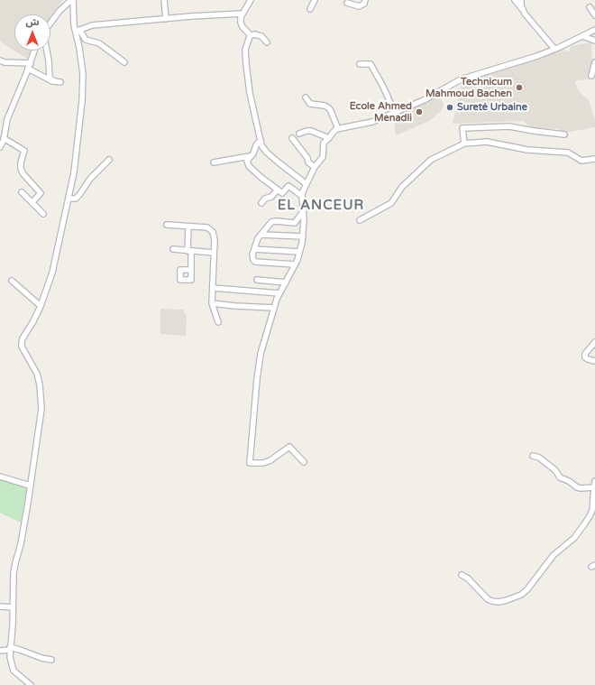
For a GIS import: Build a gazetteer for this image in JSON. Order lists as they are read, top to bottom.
{
  "districts": ["EL ANCEUR"],
  "places": ["Technicum Mahmoud Bachen", "Sureté Urbaine", "Ecole Ahmed Menadli"],
  "north": "top"
}
